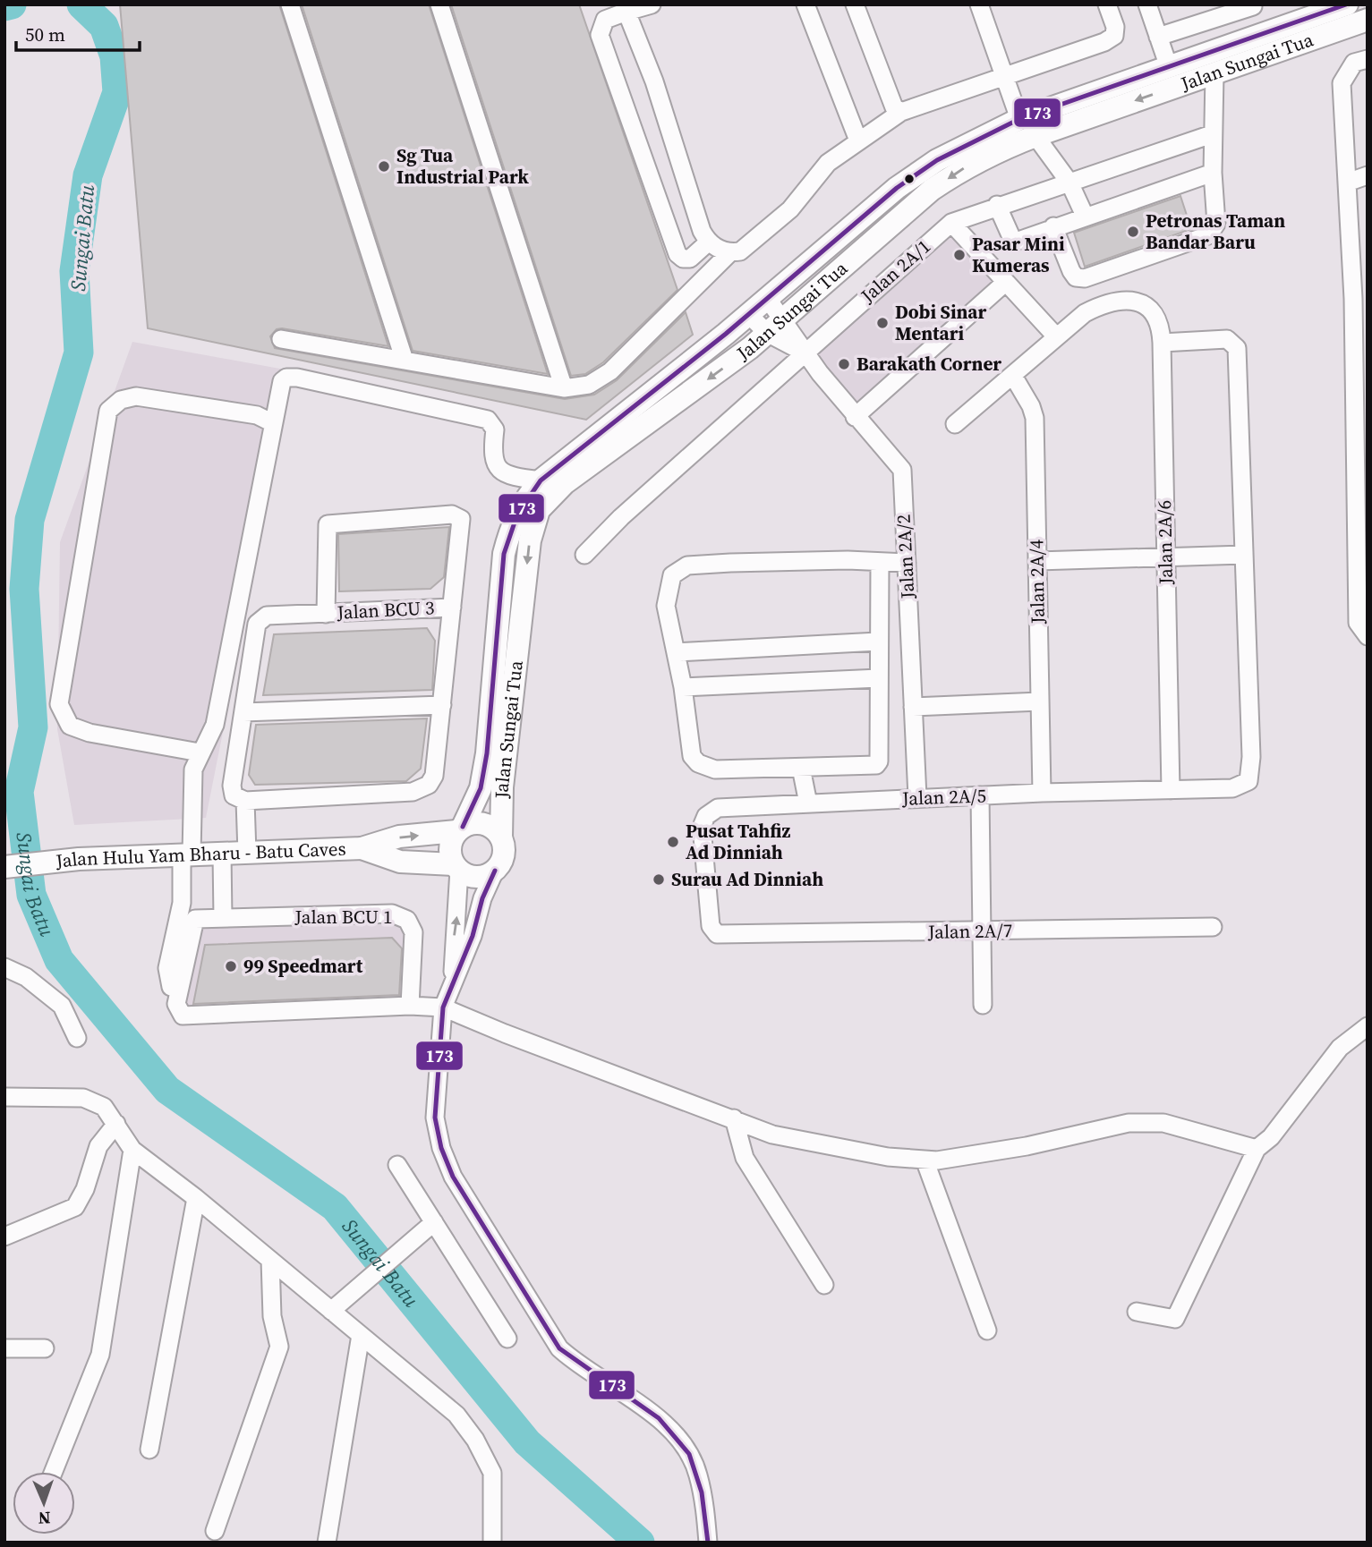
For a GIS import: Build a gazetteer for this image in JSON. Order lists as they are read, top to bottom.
{
  "streets": {
    "main road": ["Jalan Sungai Tua", "Jalan Hulu Yam Bharu - Batu Caves"],
    "street": [
      "Jalan 2A/1",
      "Jalan 2A/6",
      "Jalan 2A/2",
      "Jalan 2A/4",
      "Jalan BCU 3",
      "Jalan 2A/5",
      "Jalan BCU 1",
      "Jalan 2A/7"
    ]
  },
  "crossings": [
    ["Jalan Sungai Tua", "Jalan 2A/2"],
    ["Jalan Sungai Tua", "Jalan Hulu Yam Bharu - Batu Caves"],
    ["Jalan 2A/1", "Jalan 2A/2"],
    ["Jalan 2A/6", "Jalan 2A/5"],
    ["Jalan 2A/2", "Jalan 2A/5"],
    ["Jalan 2A/4", "Jalan 2A/5"],
    ["Jalan 2A/5", "Jalan 2A/7"]
  ],
  "water": ["Sungai Batu"],
  "places": [
    "Sg Tua Industrial Park",
    "Petronas Taman Bandar Baru",
    "Pasar Mini Kumeras",
    "Dobi Sinar Mentari",
    "Barakath Corner",
    "Pusat Tahfiz Ad Dinniah",
    "Surau Ad Dinniah",
    "99 Speedmart"
  ],
  "lines": ["transit line 173"],
  "scale_bar": "50 m",
  "north": "bottom"
}
